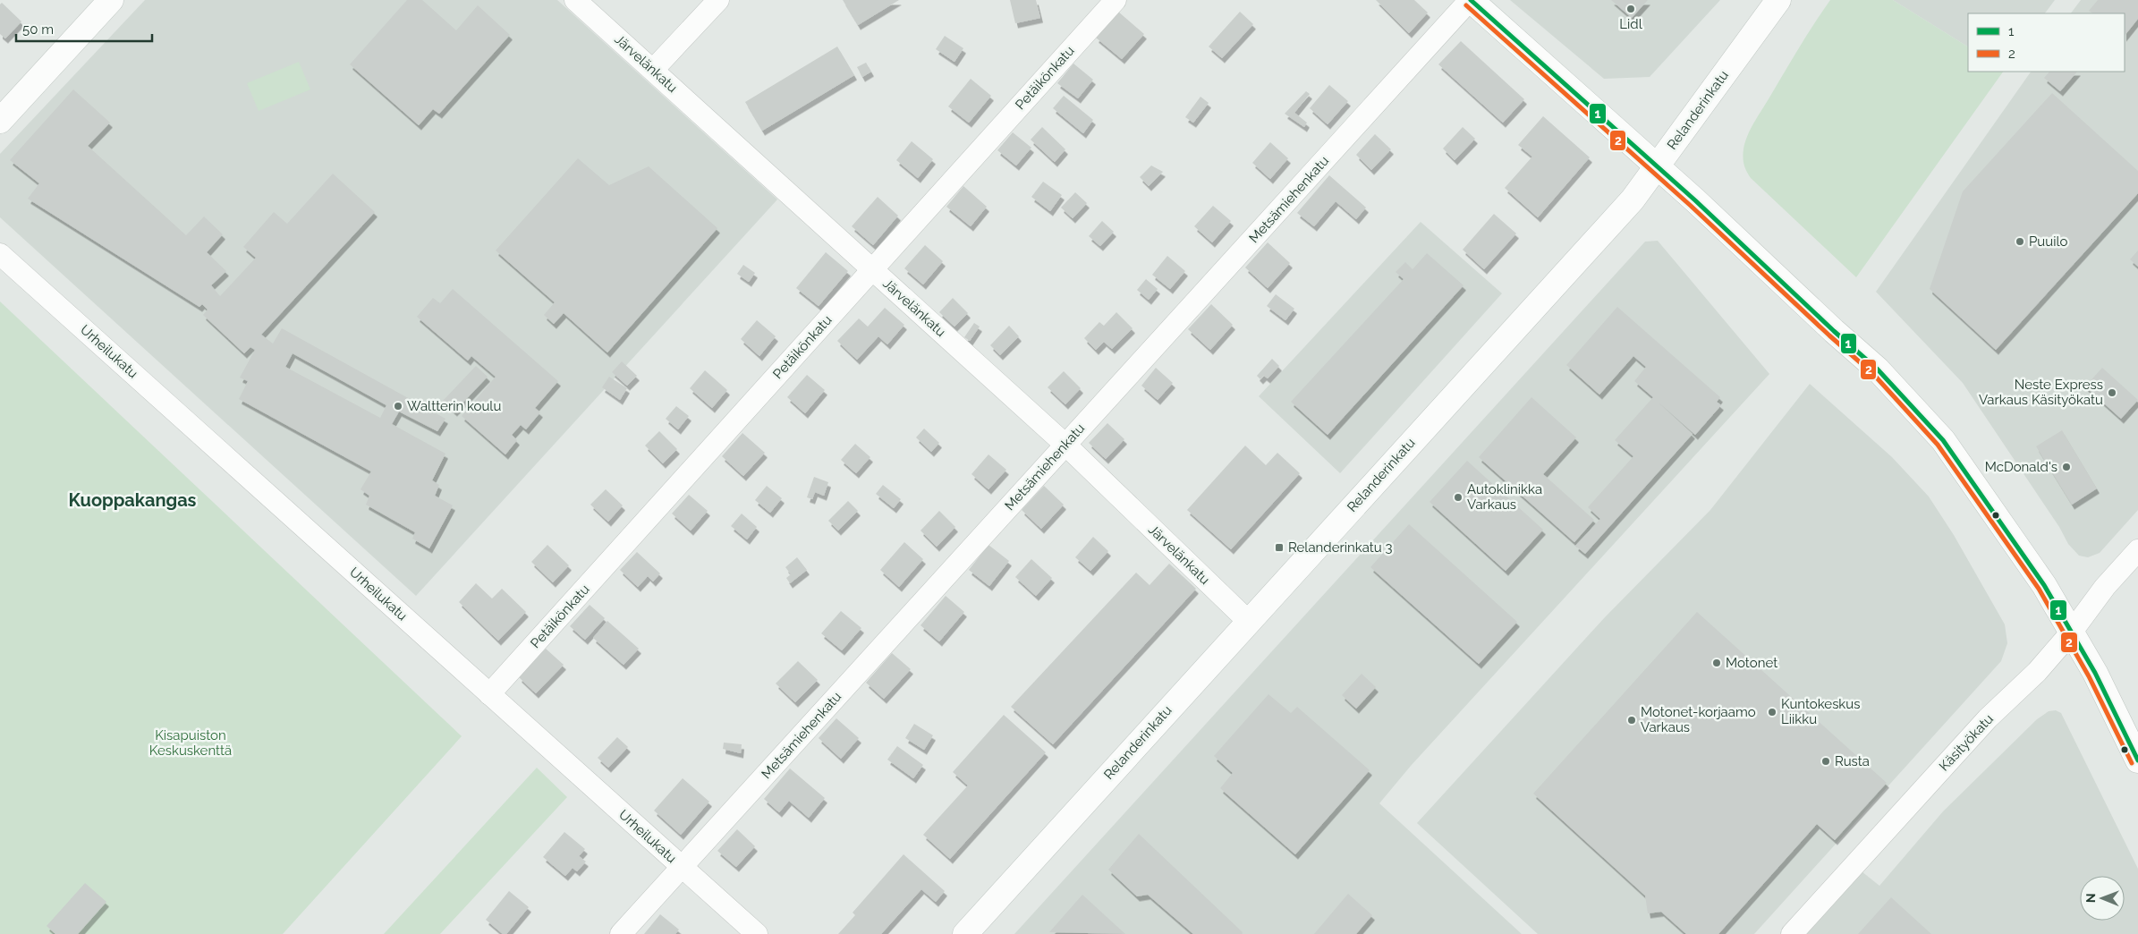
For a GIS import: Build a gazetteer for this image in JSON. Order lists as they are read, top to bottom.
{
  "streets": {
    "main road": ["Relanderinkatu"],
    "street": [
      "Järvelänkatu",
      "Petäikönkatu",
      "Metsämiehenkatu",
      "Urheilukatu",
      "Käsityökatu"
    ]
  },
  "crossings": [
    ["Järvelänkatu", "Petäikönkatu"],
    ["Järvelänkatu", "Relanderinkatu"],
    ["Järvelänkatu", "Metsämiehenkatu"],
    ["Petäikönkatu", "Urheilukatu"],
    ["Metsämiehenkatu", "Urheilukatu"]
  ],
  "districts": ["Kuoppakangas"],
  "parks": ["Kisapuiston Keskuskenttä"],
  "places": {
    "other": [
      "Lidl",
      "Puuilo",
      "Neste Express Varkaus Käsityökatu",
      "Waltterin koulu",
      "McDonald's",
      "Autoklinikka Varkaus",
      "Motonet",
      "Kuntokeskus Liikku",
      "Motonet-korjaamo Varkaus",
      "Rusta"
    ],
    "transit": ["Relanderinkatu 3"]
  },
  "lines": ["transit line 1", "transit line 2"],
  "legend": ["1", "2"],
  "scale_bar": "50 m",
  "north": "left"
}
